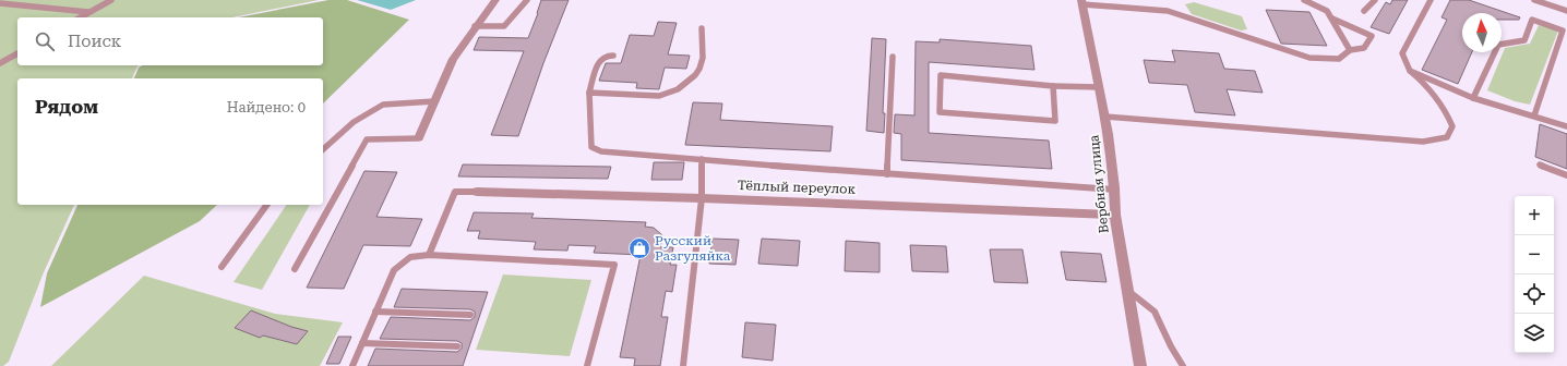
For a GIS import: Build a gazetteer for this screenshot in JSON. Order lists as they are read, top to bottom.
{
  "streets": {
    "street": ["Вербная улица", "Тёплый переулок"]
  },
  "crossings": [
    ["Вербная улица", "Тёплый переулок"]
  ],
  "places": {
    "shop": ["Русский Разгуляйка"]
  },
  "north": "top",
  "page": {
    "search": "Поиск",
    "heading": ["Рядом", "Найдено: 0"],
    "map_buttons": ["+", "−"]
  }
}
